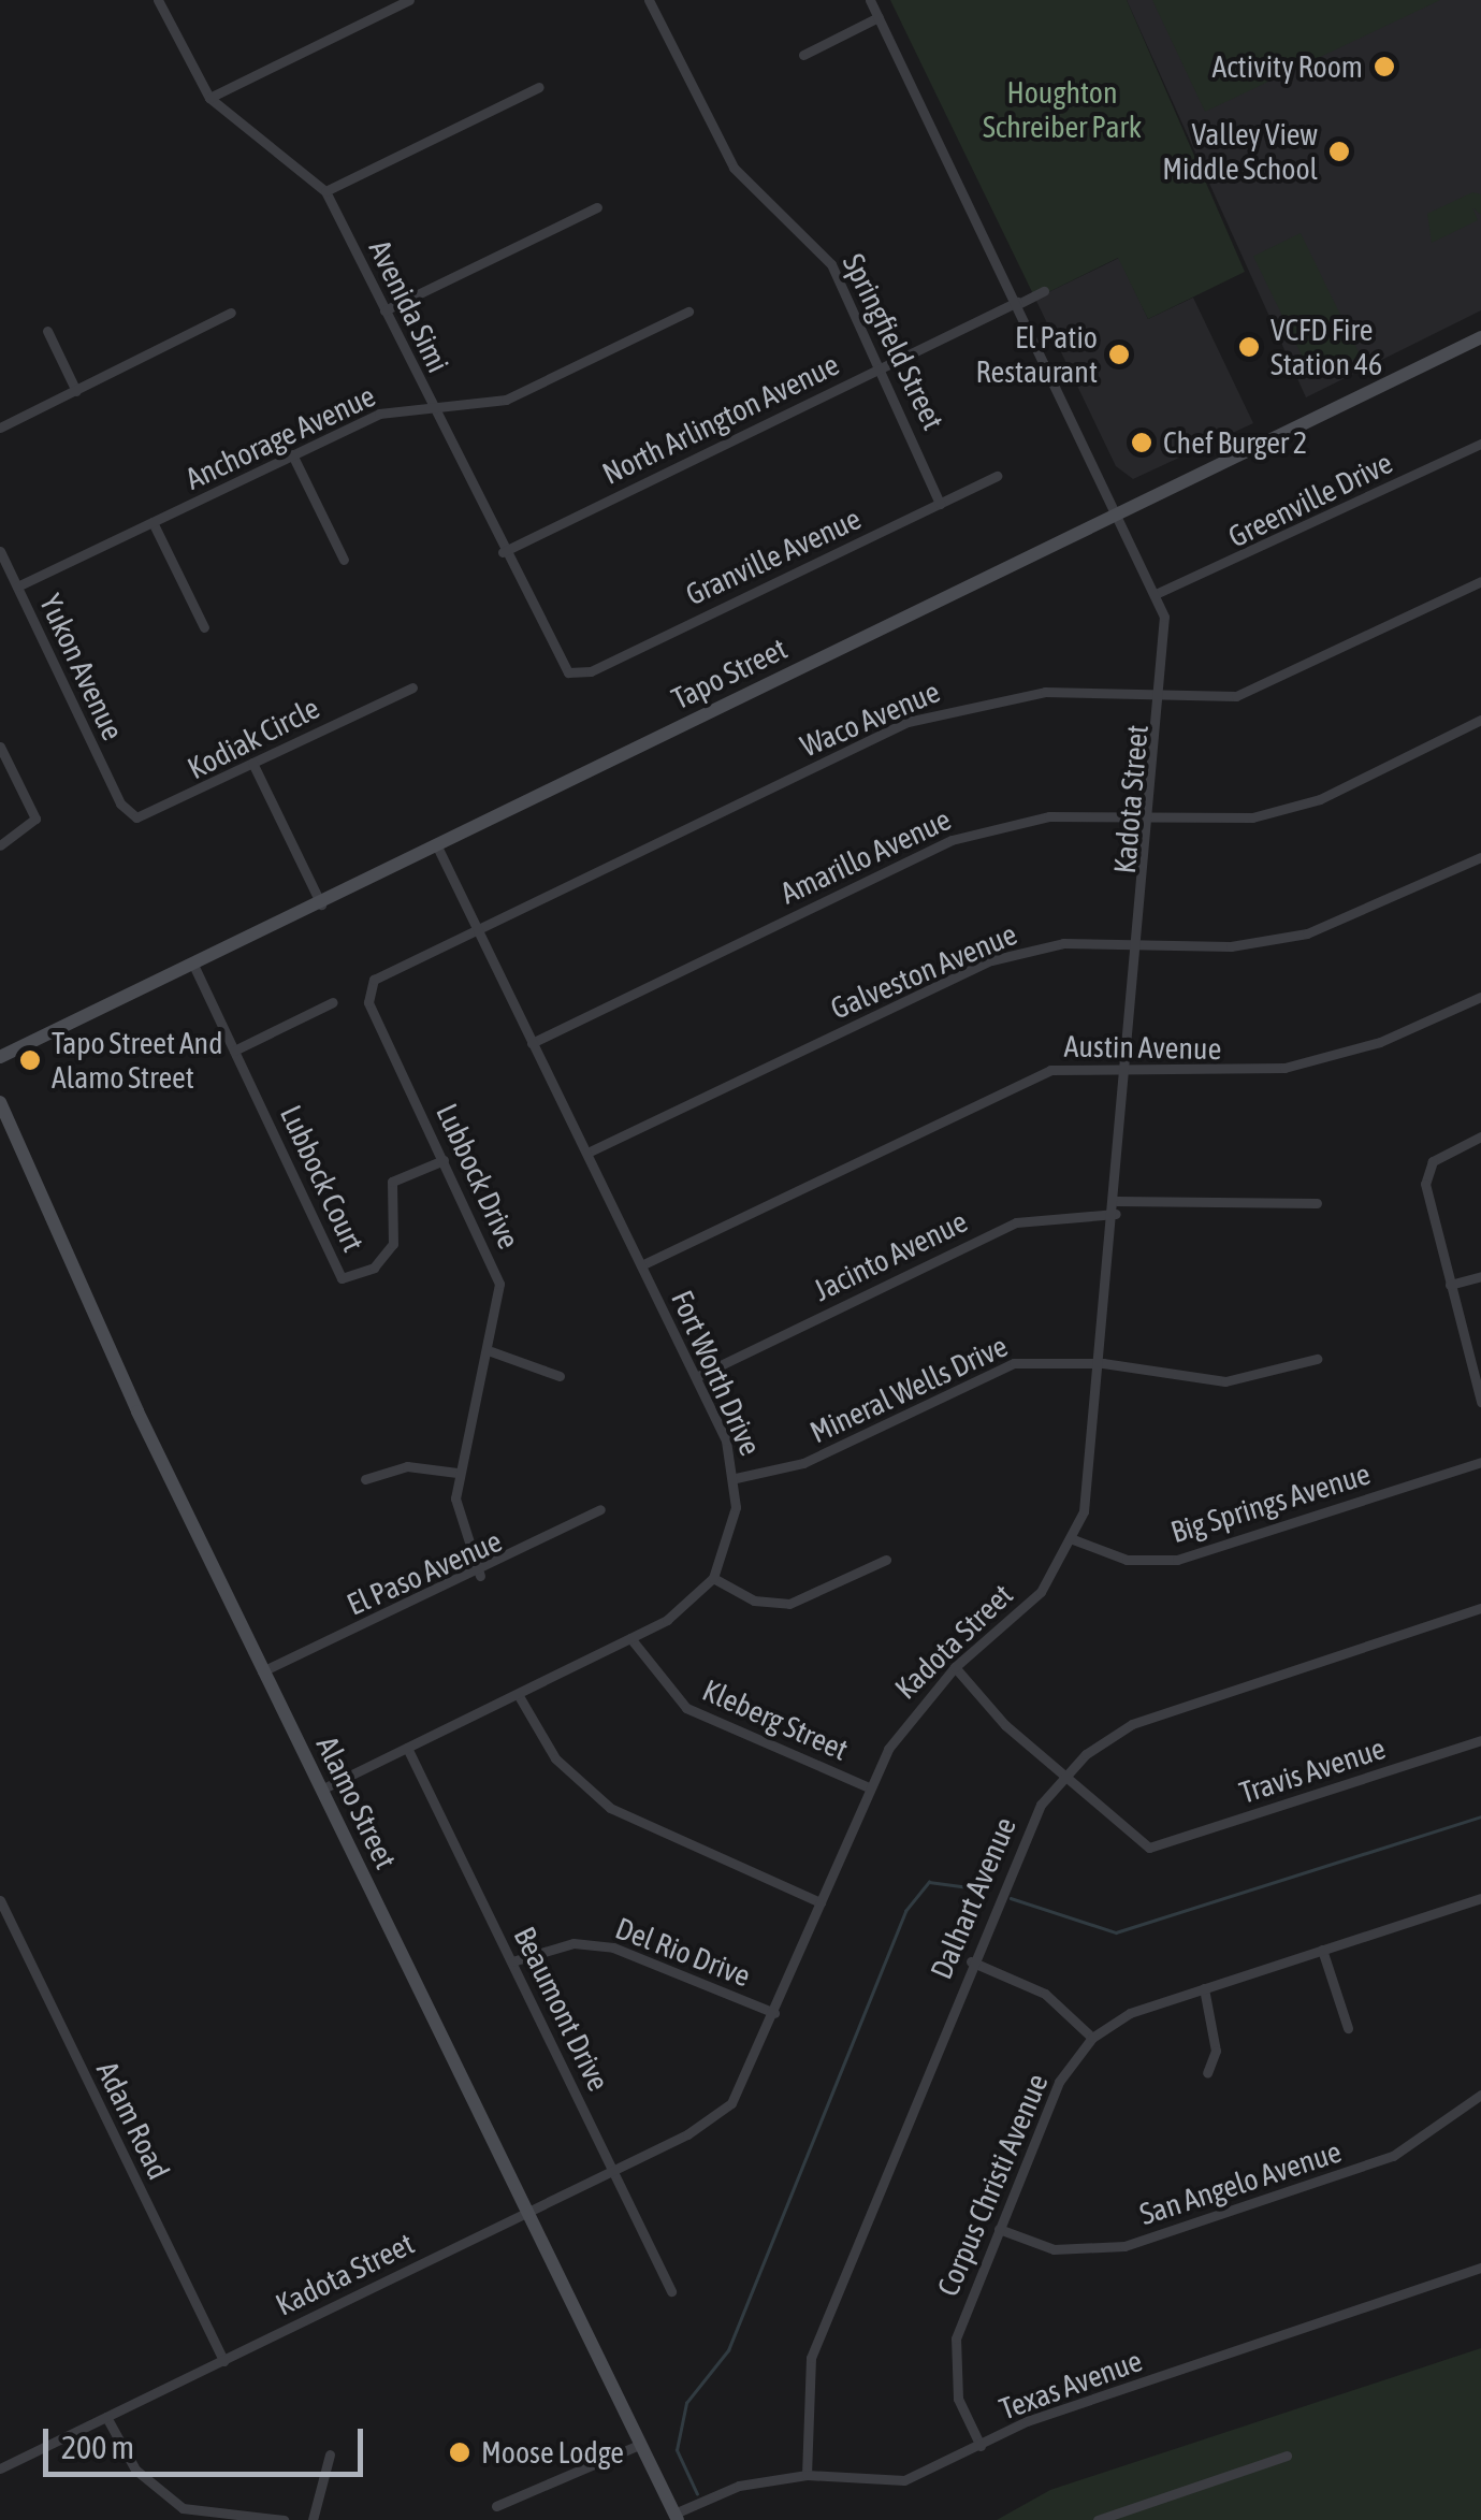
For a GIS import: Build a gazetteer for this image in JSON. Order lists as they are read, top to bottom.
{
  "streets": {
    "street": [
      "Avenida Simi",
      "Springfield Street",
      "North Arlington Avenue",
      "Anchorage Avenue",
      "Greenville Drive",
      "Granville Avenue",
      "Yukon Avenue",
      "Tapo Street",
      "Waco Avenue",
      "Kodiak Circle",
      "Kadota Street",
      "Amarillo Avenue",
      "Galveston Avenue",
      "Austin Avenue",
      "Lubbock Drive",
      "Lubbock Court",
      "Jacinto Avenue",
      "Fort Worth Drive",
      "Mineral Wells Drive",
      "Big Springs Avenue",
      "El Paso Avenue",
      "Kleberg Street",
      "Travis Avenue",
      "Alamo Street",
      "Dalhart Avenue",
      "Del Rio Drive",
      "Beaumont Drive",
      "Adam Road",
      "San Angelo Avenue",
      "Corpus Christi Avenue",
      "Texas Avenue"
    ]
  },
  "crossings": [
    ["Avenida Simi", "North Arlington Avenue"],
    ["Avenida Simi", "Anchorage Avenue"],
    ["Avenida Simi", "Granville Avenue"],
    ["Springfield Street", "North Arlington Avenue"],
    ["Springfield Street", "Granville Avenue"],
    ["North Arlington Avenue", "Kadota Street"],
    ["Anchorage Avenue", "Yukon Avenue"],
    ["Greenville Drive", "Kadota Street"],
    ["Yukon Avenue", "Kodiak Circle"],
    ["Tapo Street", "Kadota Street"],
    ["Tapo Street", "Lubbock Court"],
    ["Tapo Street", "Fort Worth Drive"],
    ["Waco Avenue", "Kadota Street"],
    ["Waco Avenue", "Lubbock Drive"],
    ["Waco Avenue", "Fort Worth Drive"],
    ["Kadota Street", "Amarillo Avenue"],
    ["Kadota Street", "Galveston Avenue"],
    ["Kadota Street", "Austin Avenue"],
    ["Kadota Street", "Jacinto Avenue"],
    ["Kadota Street", "Mineral Wells Drive"],
    ["Kadota Street", "Big Springs Avenue"],
    ["Kadota Street", "Kleberg Street"],
    ["Kadota Street", "Alamo Street"],
    ["Kadota Street", "Del Rio Drive"],
    ["Kadota Street", "Beaumont Drive"],
    ["Kadota Street", "Adam Road"],
    ["Amarillo Avenue", "Fort Worth Drive"],
    ["Galveston Avenue", "Fort Worth Drive"],
    ["Austin Avenue", "Fort Worth Drive"],
    ["Lubbock Drive", "Lubbock Court"],
    ["Lubbock Drive", "El Paso Avenue"],
    ["Jacinto Avenue", "Fort Worth Drive"],
    ["Fort Worth Drive", "Mineral Wells Drive"],
    ["Fort Worth Drive", "Kleberg Street"],
    ["Fort Worth Drive", "Alamo Street"],
    ["Fort Worth Drive", "Beaumont Drive"],
    ["El Paso Avenue", "Alamo Street"],
    ["Travis Avenue", "Dalhart Avenue"],
    ["Alamo Street", "Texas Avenue"],
    ["Dalhart Avenue", "Texas Avenue"],
    ["Del Rio Drive", "Beaumont Drive"],
    ["San Angelo Avenue", "Corpus Christi Avenue"],
    ["Corpus Christi Avenue", "Texas Avenue"]
  ],
  "parks": ["Houghton Schreiber Park"],
  "places": [
    "Activity Room",
    "Valley View Middle School",
    "VCFD Fire Station 46",
    "El Patio Restaurant",
    "Chef Burger 2",
    "Tapo Street And Alamo Street",
    "Moose Lodge"
  ],
  "scale_bar": "200 m"
}
